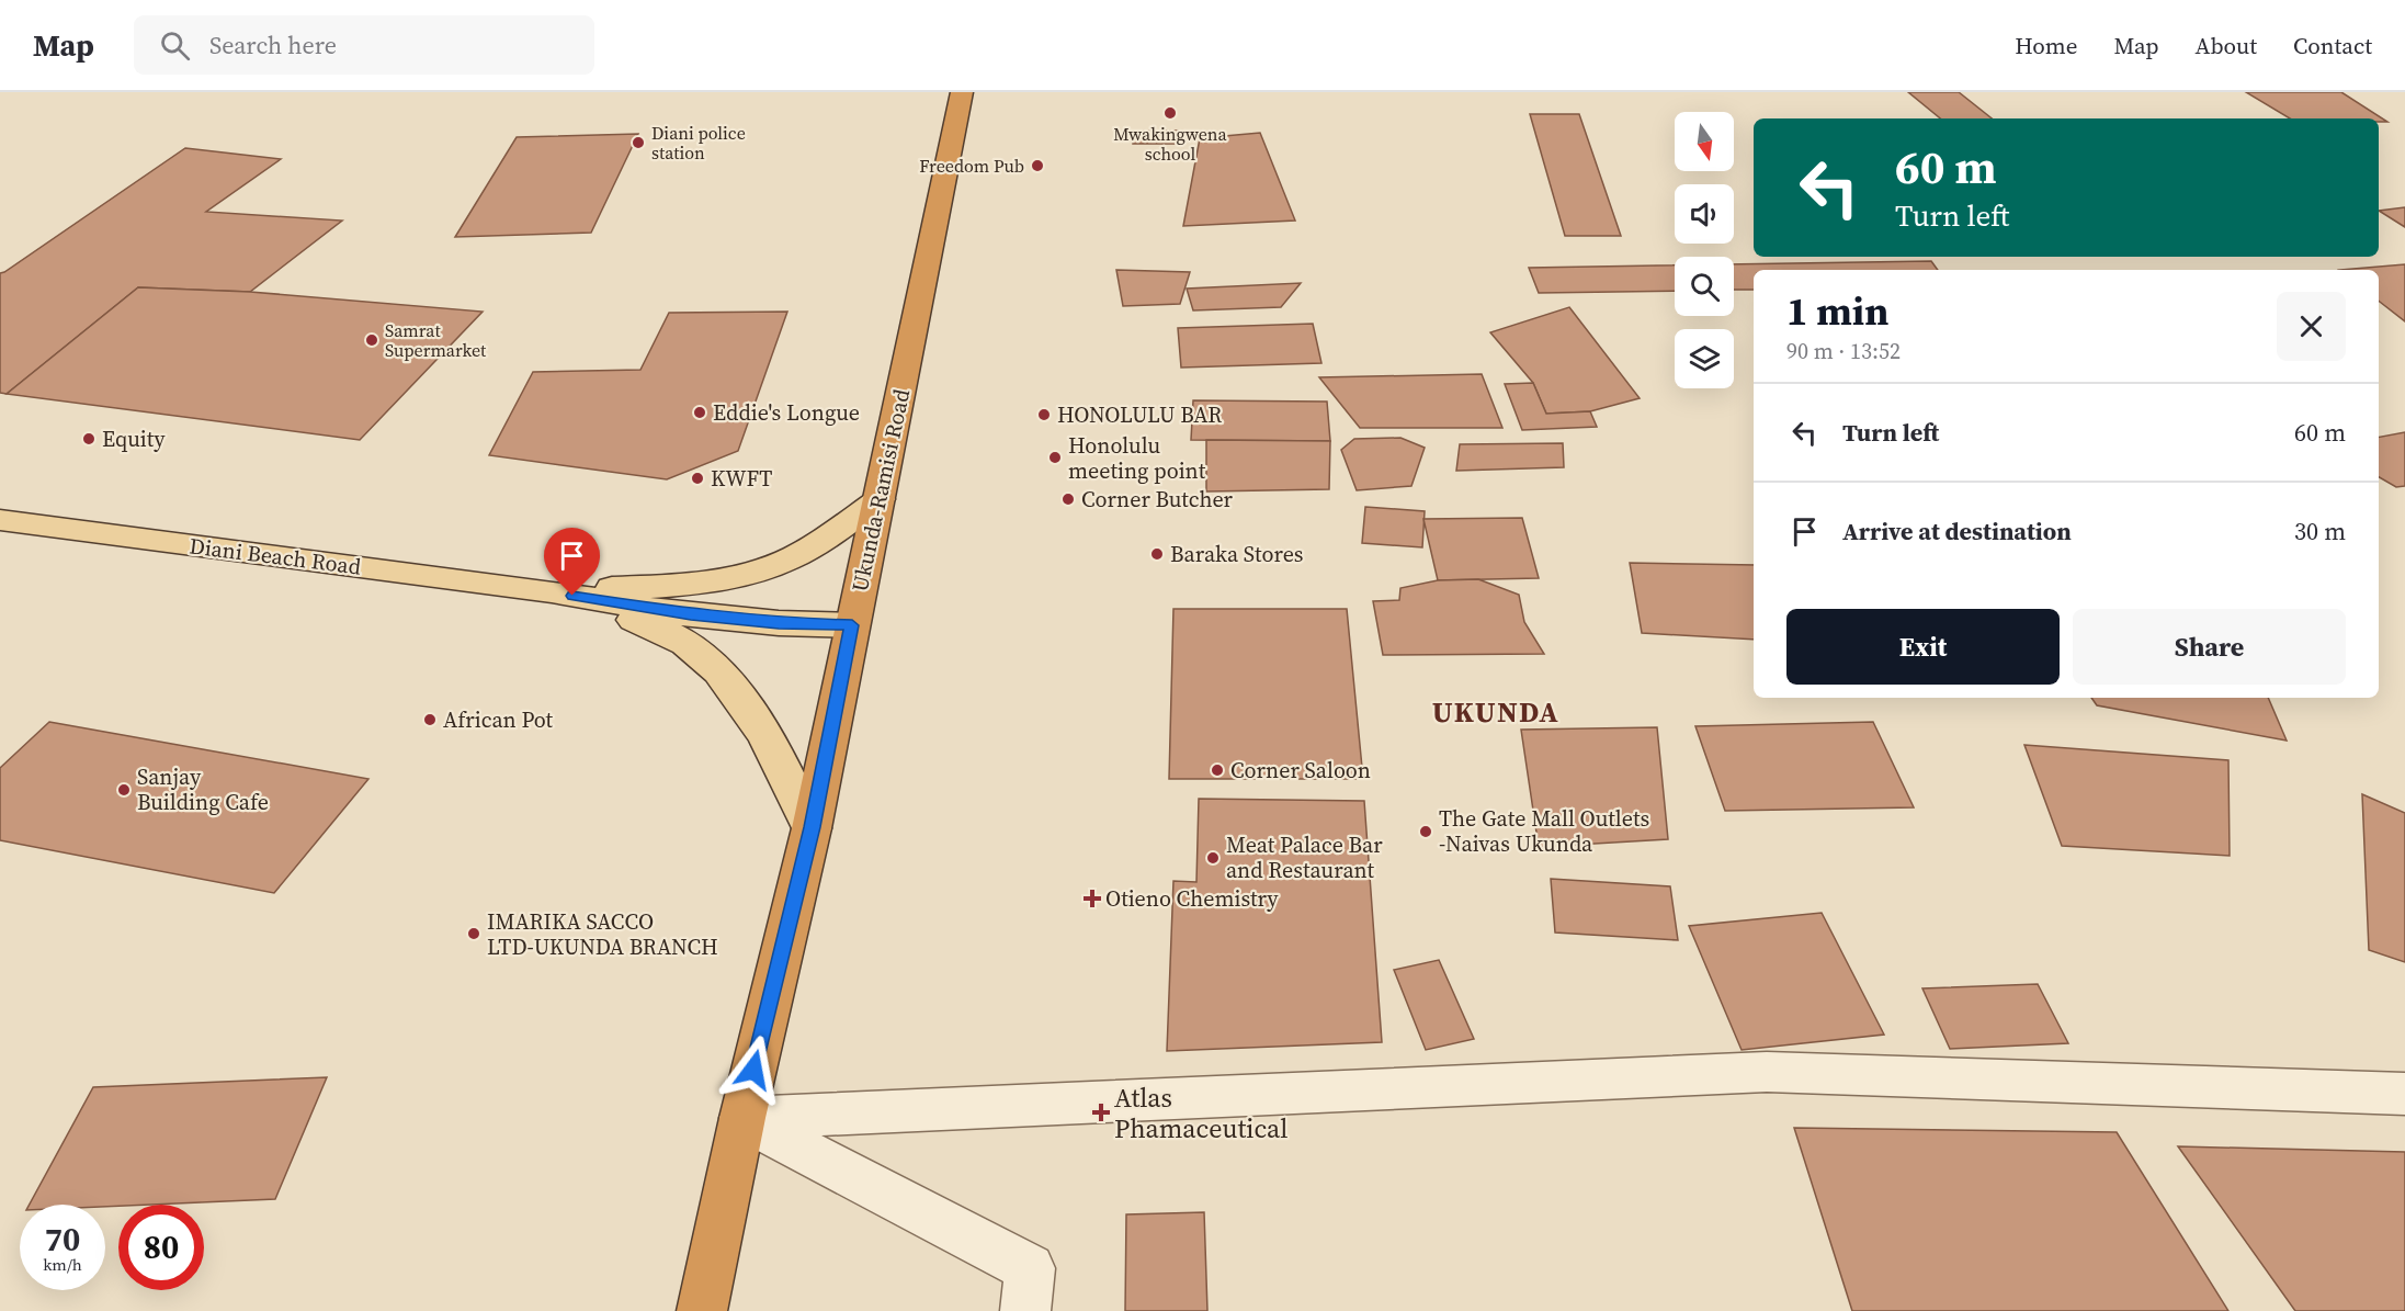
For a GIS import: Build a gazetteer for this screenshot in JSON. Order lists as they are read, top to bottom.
{
  "streets": {
    "highway": ["Ukunda-Ramisi Road"],
    "main road": ["Diani Beach Road"]
  },
  "districts": ["UKUNDA"],
  "places": {
    "other": [
      "Mwakingwena school",
      "Diani police station",
      "Freedom Pub",
      "Samrat Supermarket",
      "Eddie's Longue",
      "HONOLULU BAR",
      "Equity",
      "Honolulu meeting point",
      "KWFT",
      "Corner Butcher",
      "Baraka Stores",
      "African Pot",
      "Corner Saloon",
      "Sanjay Building Cafe",
      "The Gate Mall Outlets -Naivas Ukunda",
      "Meat Palace Bar and Restaurant",
      "IMARIKA SACCO LTD-UKUNDA BRANCH"
    ],
    "health": ["Otieno Chemistry", "Atlas Phamaceutical"]
  },
  "north": "bottom",
  "page": {
    "header": "Map",
    "search": "Search here",
    "nav": [
      "Home",
      "Map",
      "About",
      "Contact"
    ],
    "turn": ["60 m", "Turn left"],
    "heading": ["1 min", "90 m · 13:52"],
    "list": [
      {
        "name": "Turn left",
        "value": "60 m"
      },
      {
        "name": "Arrive at destination",
        "value": "30 m"
      }
    ],
    "buttons": ["Exit", "Share"],
    "speed": "70 km/h",
    "limit": "80"
  }
}
